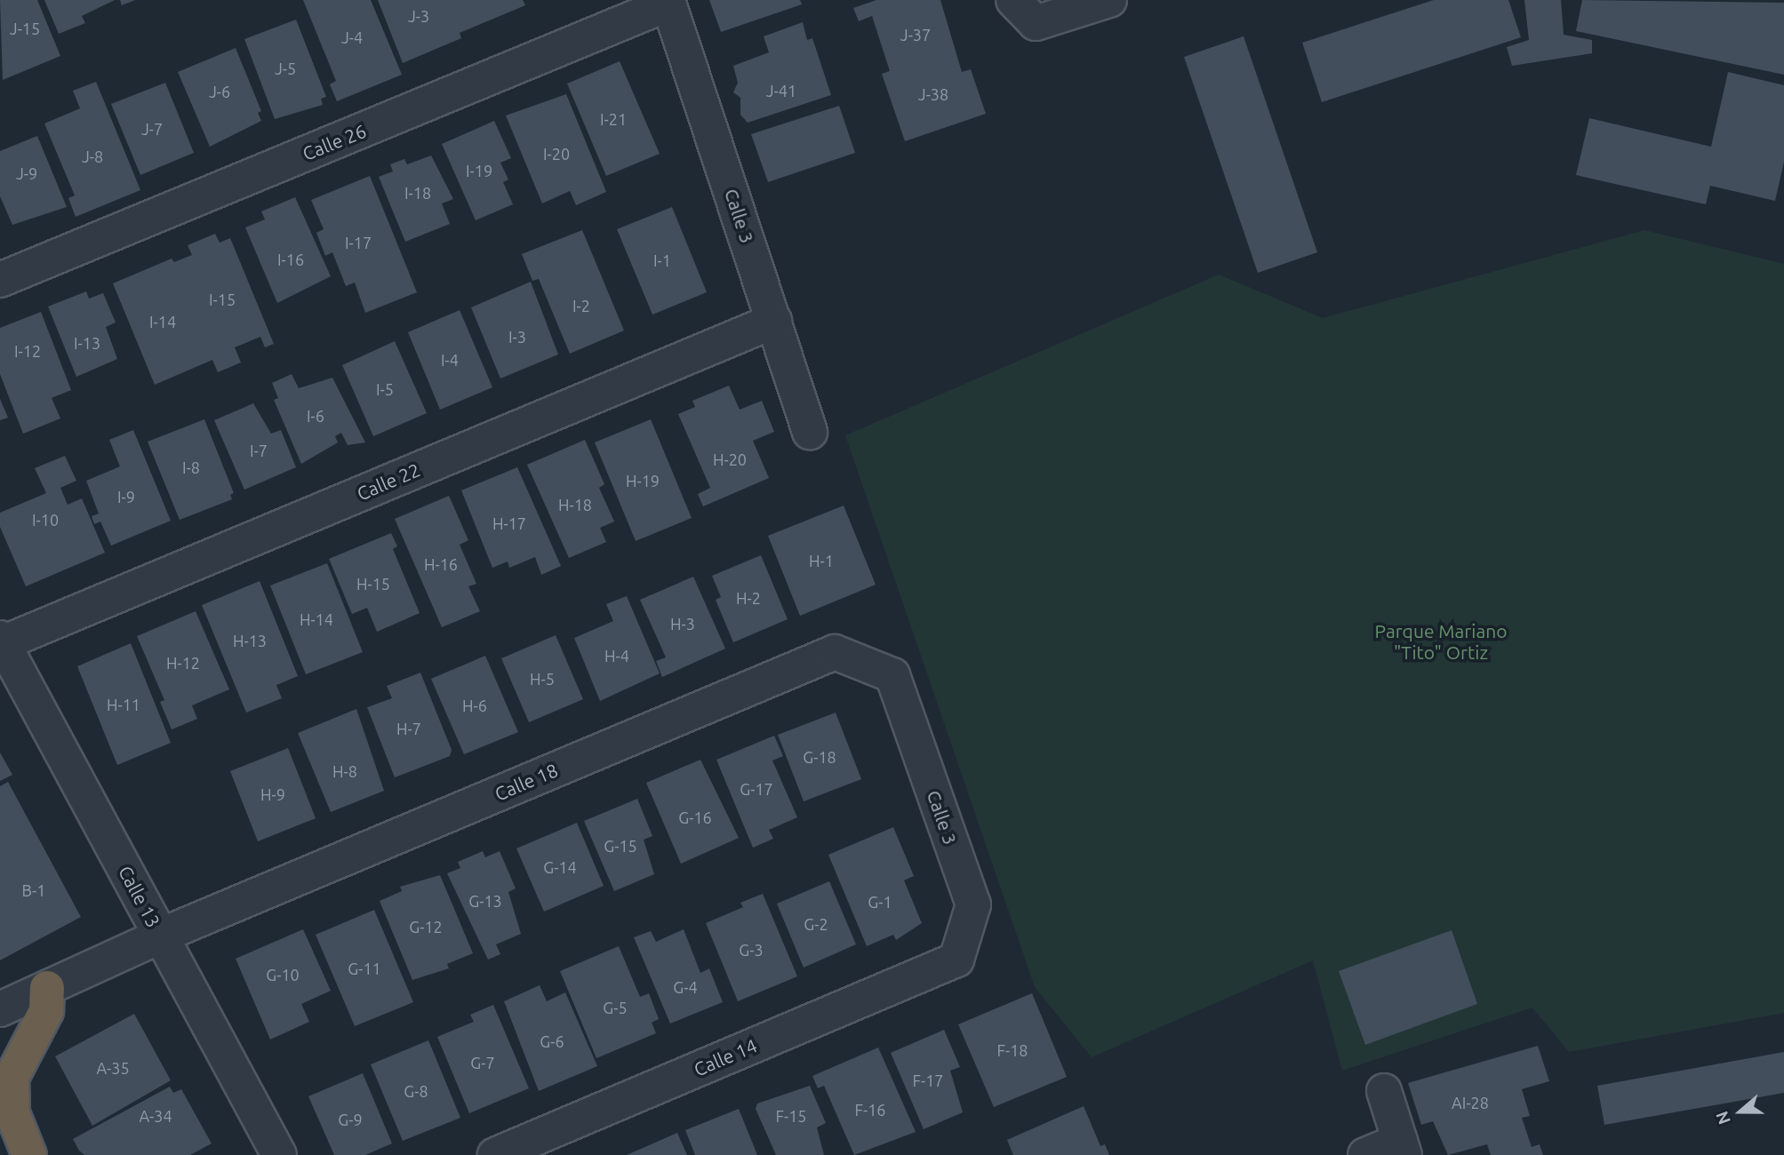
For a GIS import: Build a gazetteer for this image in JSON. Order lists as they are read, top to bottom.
{
  "streets": {
    "street": [
      "Calle 26",
      "Calle 3",
      "Calle 22",
      "Calle 18",
      "Calle 13",
      "Calle 14"
    ]
  },
  "crossings": [
    ["Calle 26", "Calle 3"],
    ["Calle 3", "Calle 22"],
    ["Calle 3", "Calle 18"],
    ["Calle 3", "Calle 14"],
    ["Calle 22", "Calle 13"],
    ["Calle 18", "Calle 13"]
  ],
  "parks": ["Parque Mariano \"Tito\" Ortiz"],
  "house_numbers": [
    "J-3",
    "J-15",
    "J-37",
    "J-4",
    "J-5",
    "J-41",
    "J-6",
    "J-38",
    "I-21",
    "J-7",
    "I-20",
    "J-8",
    "I-19",
    "J-9",
    "I-18",
    "I-17",
    "I-16",
    "I-1",
    "I-15",
    "I-2",
    "I-14",
    "I-3",
    "I-13",
    "I-12",
    "I-4",
    "I-5",
    "I-6",
    "I-7",
    "H-20",
    "I-8",
    "H-19",
    "I-9",
    "H-18",
    "I-10",
    "H-17",
    "H-1",
    "H-16",
    "H-15",
    "H-2",
    "H-14",
    "H-3",
    "H-13",
    "H-4",
    "H-12",
    "H-5",
    "H-11",
    "H-6",
    "H-7",
    "G-18",
    "H-8",
    "G-17",
    "H-9",
    "G-16",
    "G-15",
    "G-14",
    "B-1",
    "G-13",
    "G-1",
    "G-2",
    "G-12",
    "G-3",
    "G-11",
    "G-10",
    "G-4",
    "G-5",
    "G-6",
    "F-18",
    "G-7",
    "A-35",
    "F-17",
    "G-8",
    "AI-28",
    "F-16",
    "A-34",
    "F-15",
    "G-9"
  ],
  "north": "left"
}
